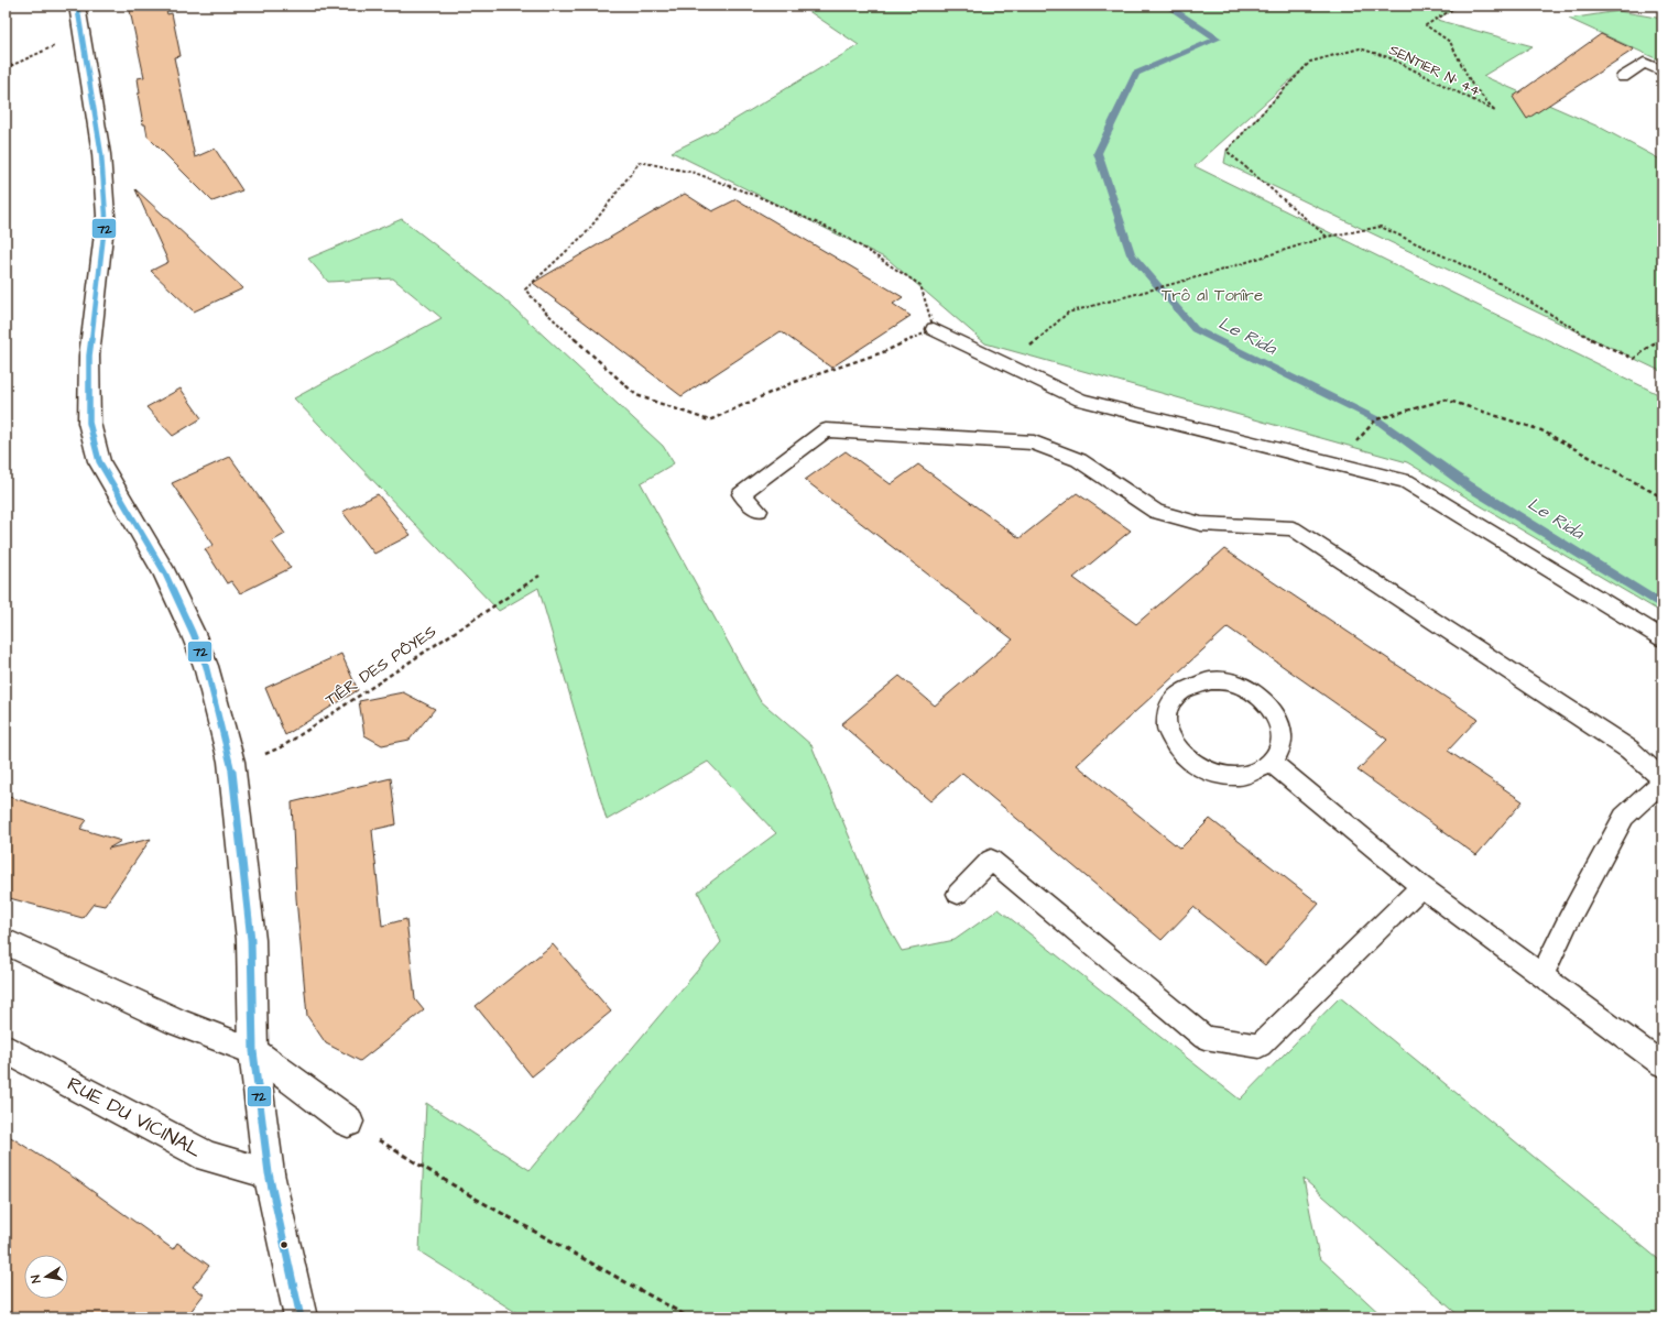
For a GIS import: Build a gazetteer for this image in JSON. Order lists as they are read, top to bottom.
{
  "streets": {
    "street": ["RUE DU VICINAL"],
    "path": ["SENTIER N° 44", "TIÊR DES PÔYES"]
  },
  "water": ["Le Rida"],
  "parks": ["Trô al Tonîre"],
  "lines": ["transit line 72"],
  "north": "left"
}
